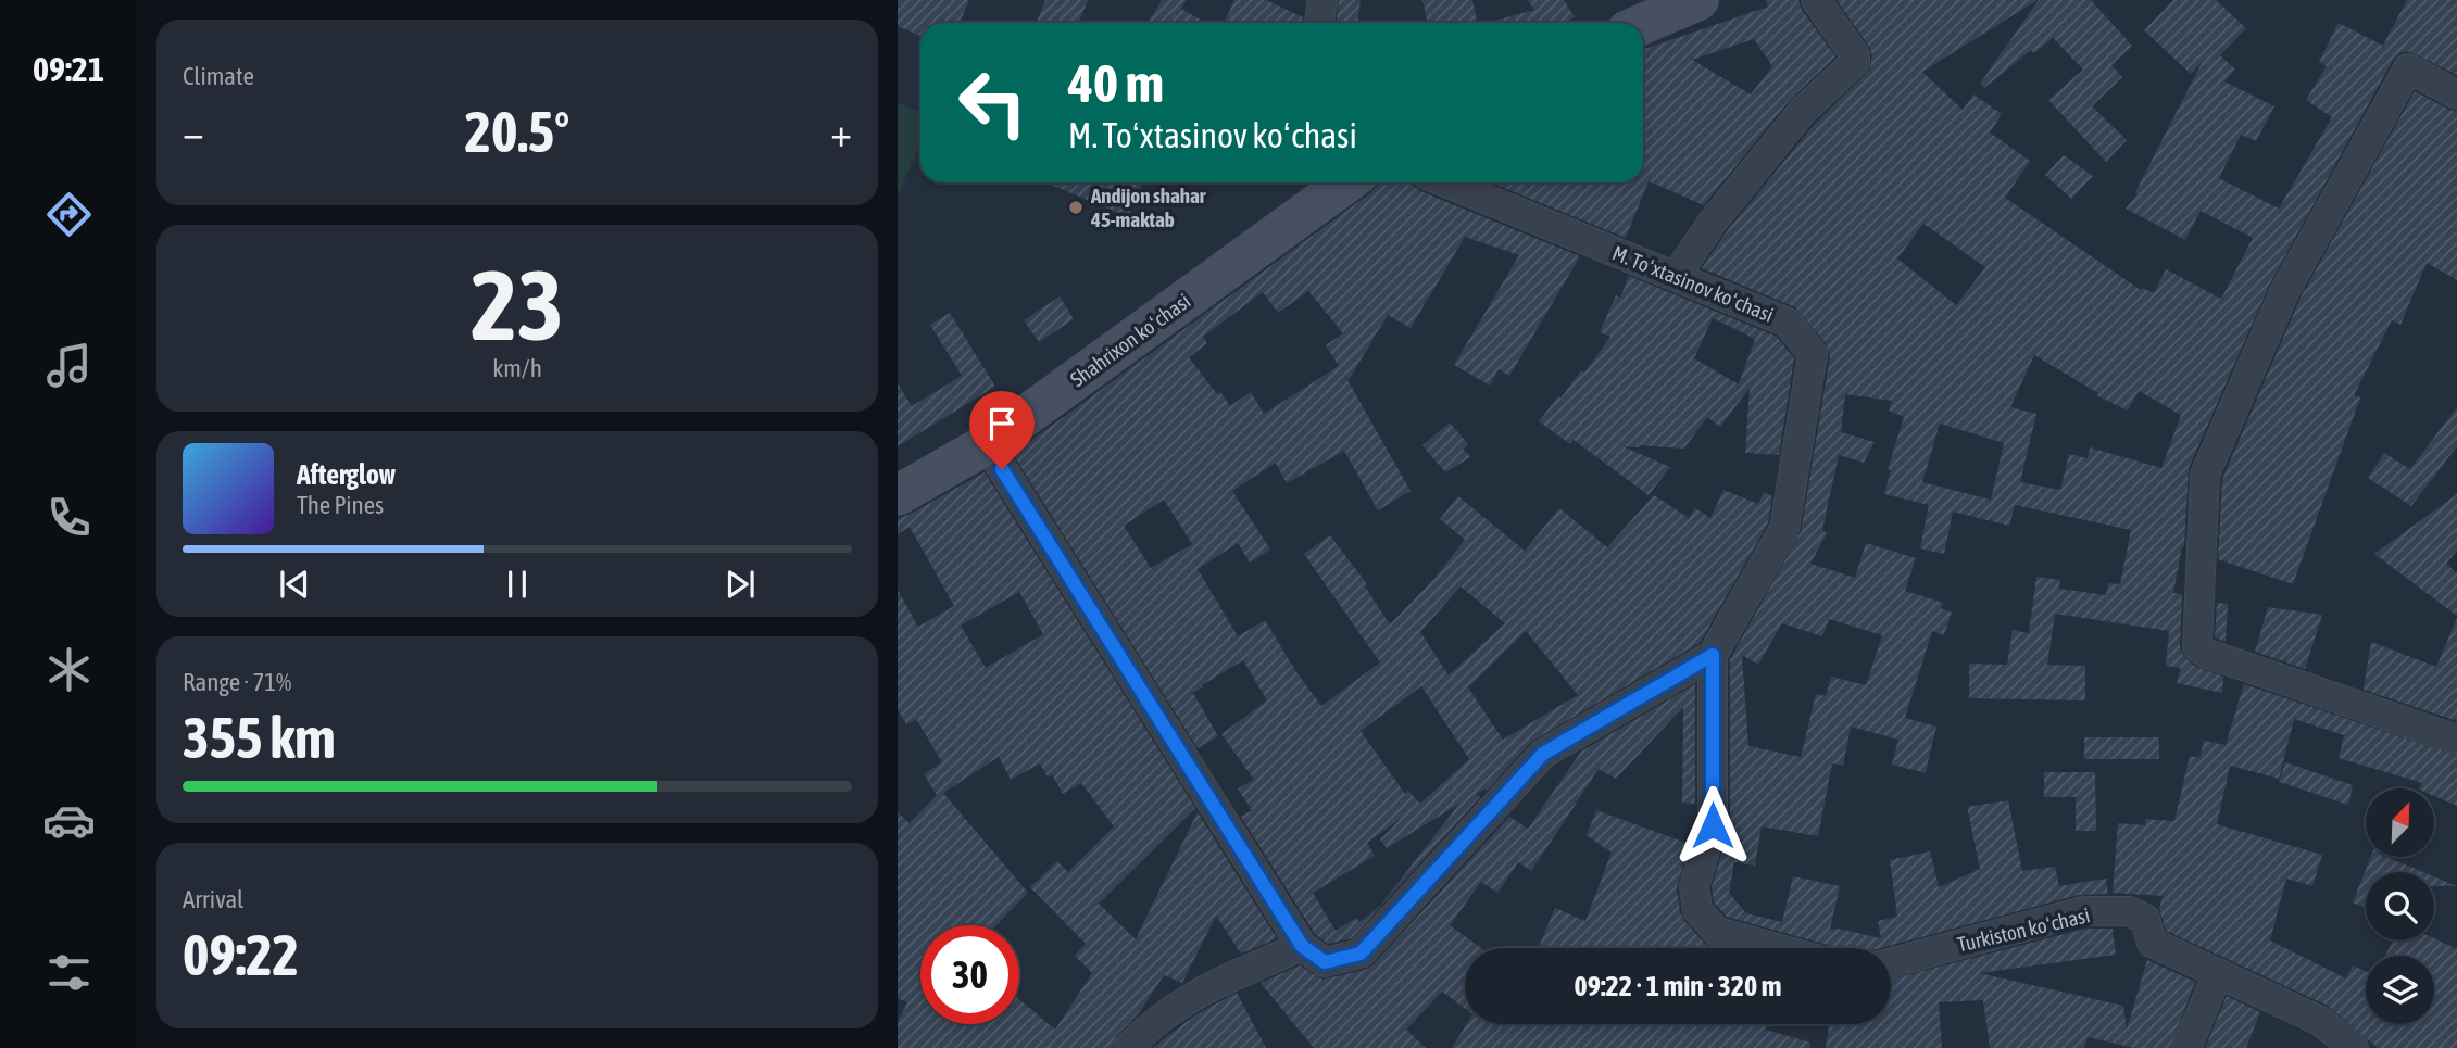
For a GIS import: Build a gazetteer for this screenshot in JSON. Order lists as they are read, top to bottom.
{
  "streets": {
    "street": ["M. Toʻxtasinov koʻchasi", "Shahrixon koʻchasi", "Turkiston koʻchasi"]
  },
  "places": ["Andijon shahar 45-maktab"],
  "north": "top right",
  "page": {
    "tabs": "09:21",
    "tile": [
      "Climate",
      ["23", "km/h"],
      ["Range · 71%", "355 km"],
      ["Arrival", "09:22"]
    ],
    "turn": ["40 m", "M. Toʻxtasinov koʻchasi"],
    "heat": ["−", "20.5°", "+"],
    "song": ["Afterglow", "The Pines"],
    "limit": "30",
    "trip": "09:22 · 1 min · 320 m"
  }
}
